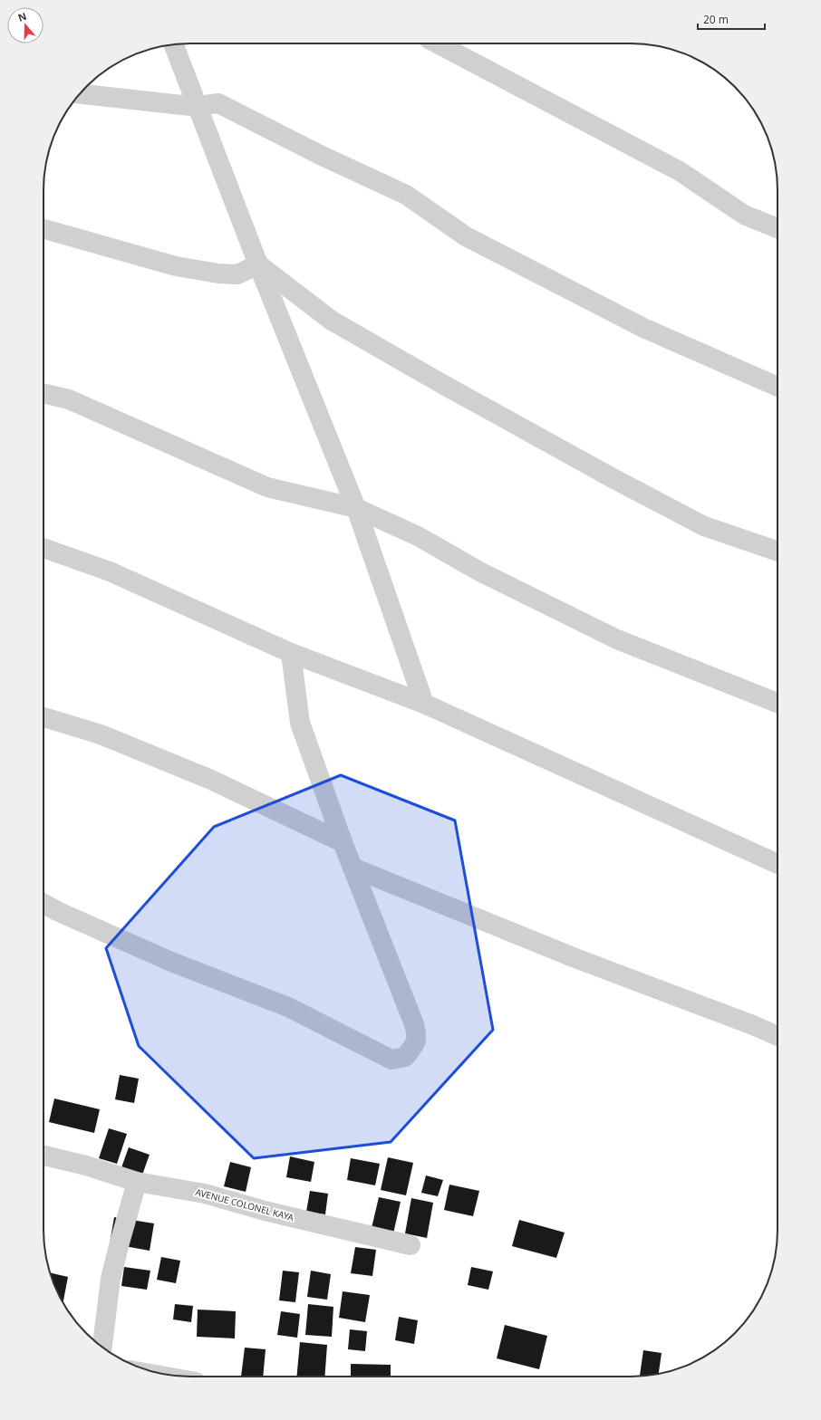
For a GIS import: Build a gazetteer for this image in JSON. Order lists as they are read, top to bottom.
{
  "streets": {
    "street": ["AVENUE COLONEL KAYA"]
  },
  "scale_bar": "20 m",
  "north": "top"
}
